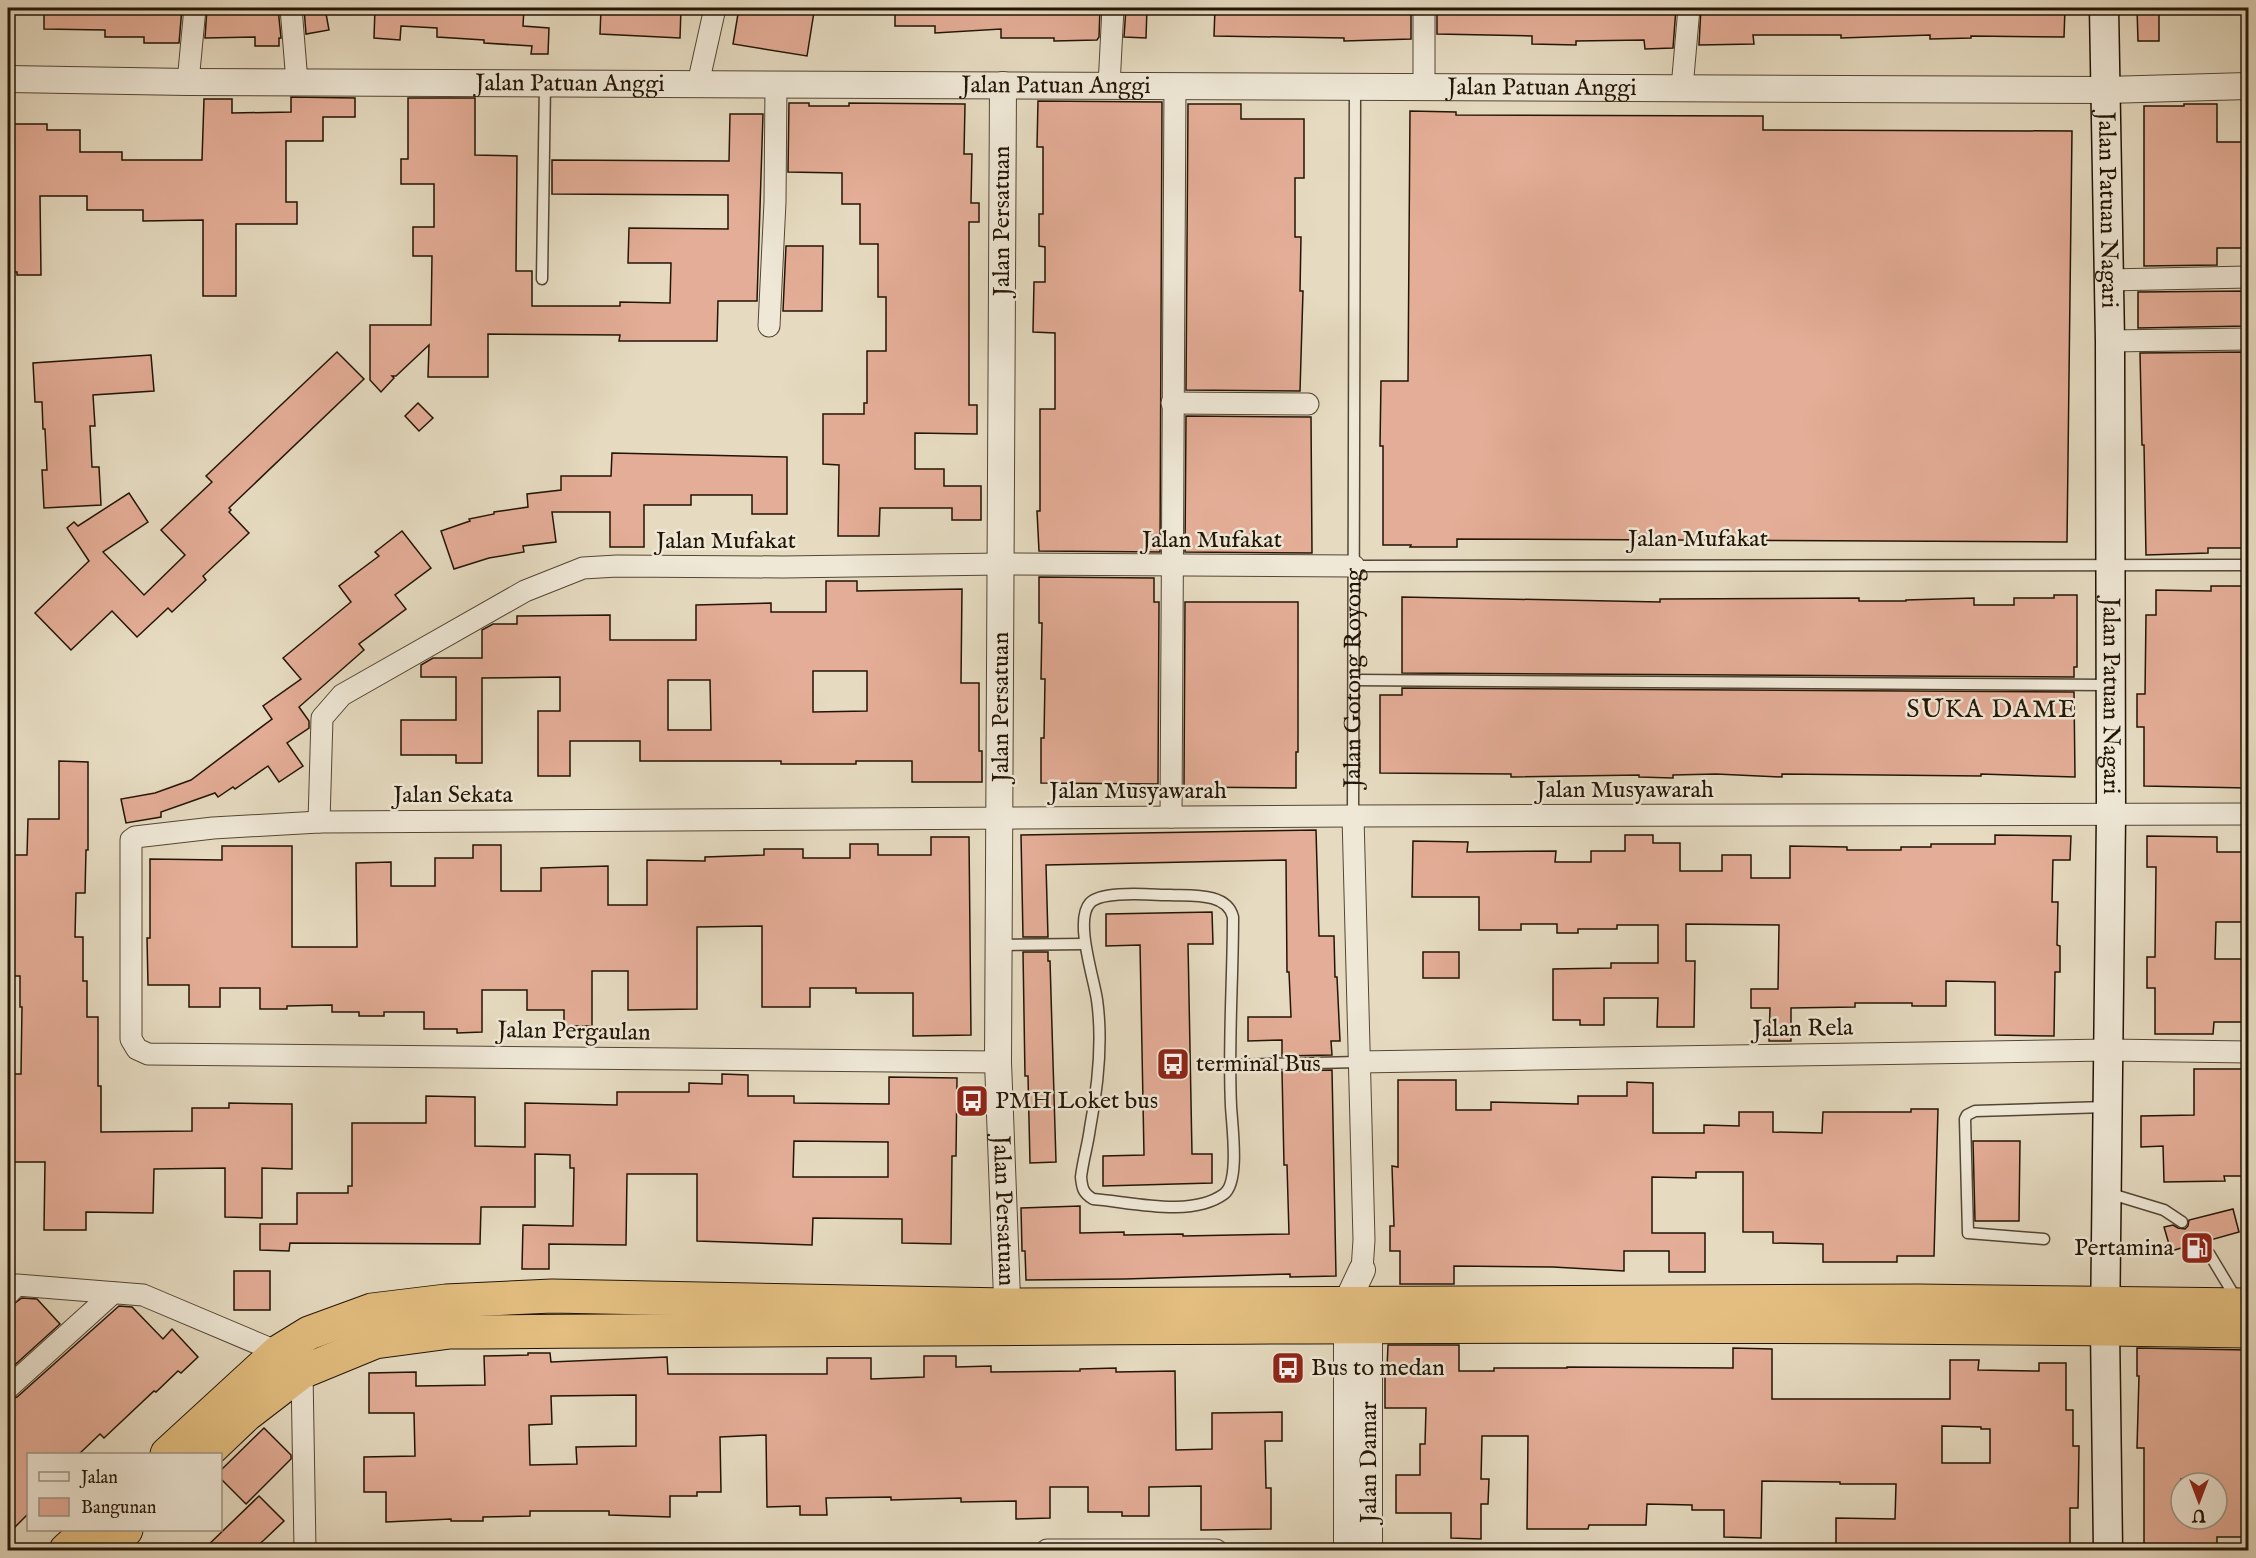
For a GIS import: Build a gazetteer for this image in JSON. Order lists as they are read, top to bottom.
{
  "streets": {
    "main road": ["Jalan Patuan Nagari"],
    "street": [
      "Jalan Patuan Anggi",
      "Jalan Persatuan",
      "Jalan Mufakat",
      "Jalan Gotong Royong",
      "Jalan Musyawarah",
      "Jalan Sekata",
      "Jalan Rela",
      "Jalan Pergaulan",
      "Jalan Damar"
    ]
  },
  "crossings": [
    ["Jalan Patuan Anggi", "Jalan Patuan Nagari"],
    ["Jalan Patuan Anggi", "Jalan Persatuan"],
    ["Jalan Patuan Anggi", "Jalan Gotong Royong"],
    ["Jalan Patuan Nagari", "Jalan Mufakat"],
    ["Jalan Patuan Nagari", "Jalan Musyawarah"],
    ["Jalan Patuan Nagari", "Jalan Rela"],
    ["Jalan Persatuan", "Jalan Mufakat"],
    ["Jalan Persatuan", "Jalan Musyawarah"],
    ["Jalan Persatuan", "Jalan Sekata"],
    ["Jalan Persatuan", "Jalan Pergaulan"],
    ["Jalan Mufakat", "Jalan Gotong Royong"],
    ["Jalan Mufakat", "Jalan Sekata"],
    ["Jalan Gotong Royong", "Jalan Musyawarah"],
    ["Jalan Gotong Royong", "Jalan Rela"],
    ["Jalan Gotong Royong", "Jalan Damar"],
    ["Jalan Musyawarah", "Jalan Sekata"],
    ["Jalan Sekata", "Jalan Pergaulan"]
  ],
  "districts": ["SUKA DAME"],
  "places": {
    "bus stop": ["terminal Bus", "PMH Loket bus", "Bus to medan"],
    "fuel station": ["Pertamina"]
  },
  "legend": ["Jalan", "Bangunan"],
  "north": "bottom"
}
